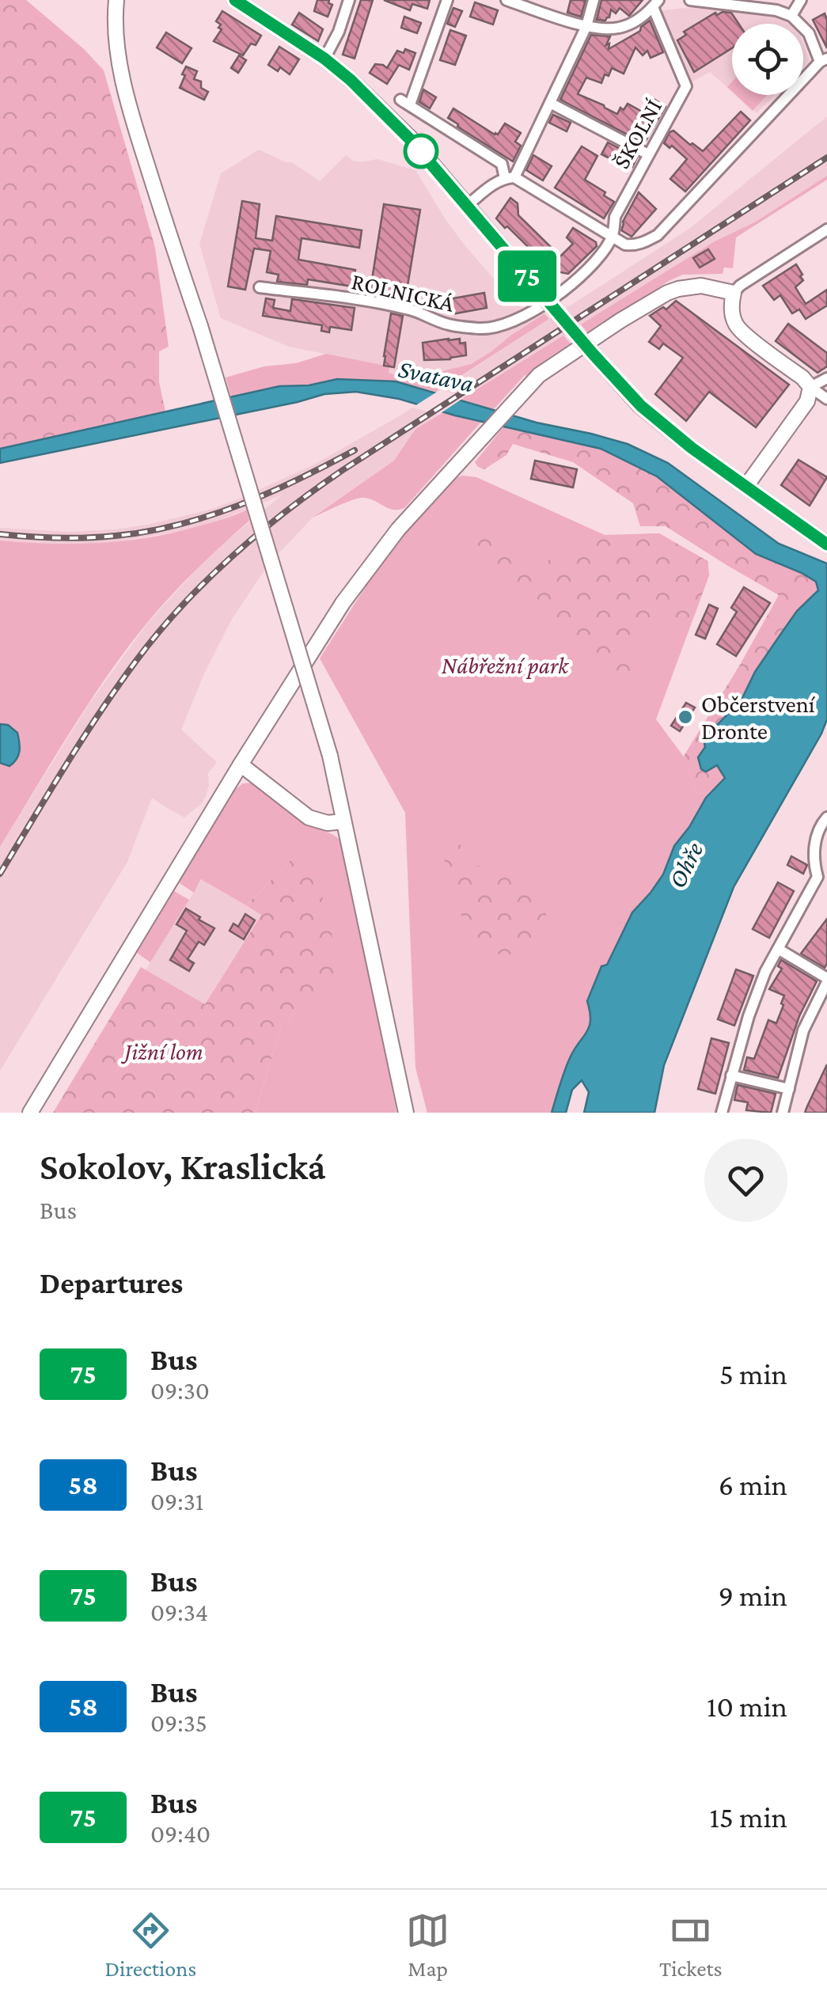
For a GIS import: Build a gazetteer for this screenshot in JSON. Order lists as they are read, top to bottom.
{
  "streets": {
    "street": ["ŠKOLNÍ", "ROLNICKÁ"]
  },
  "crossings": [
    ["ŠKOLNÍ", "ROLNICKÁ"]
  ],
  "water": ["Svatava", "Ohře"],
  "parks": ["Nábřežní park", "Jižní lom"],
  "places": ["Občerstvení Dronte"],
  "lines": ["bus line 75"],
  "page": {
    "on_map": "75",
    "heading": [
      ["Sokolov, Kraslická", "Bus"],
      "Departures"
    ],
    "list": [
      {
        "mark": "75",
        "name": "Bus",
        "note": "09:30",
        "value": "5 min"
      },
      {
        "mark": "58",
        "name": "Bus",
        "note": "09:31",
        "value": "6 min"
      },
      {
        "mark": "75",
        "name": "Bus",
        "note": "09:34",
        "value": "9 min"
      },
      {
        "mark": "58",
        "name": "Bus",
        "note": "09:35",
        "value": "10 min"
      },
      {
        "mark": "75",
        "name": "Bus",
        "note": "09:40",
        "value": "15 min"
      }
    ],
    "tabs": ["Directions", "Map", "Tickets"]
  }
}
